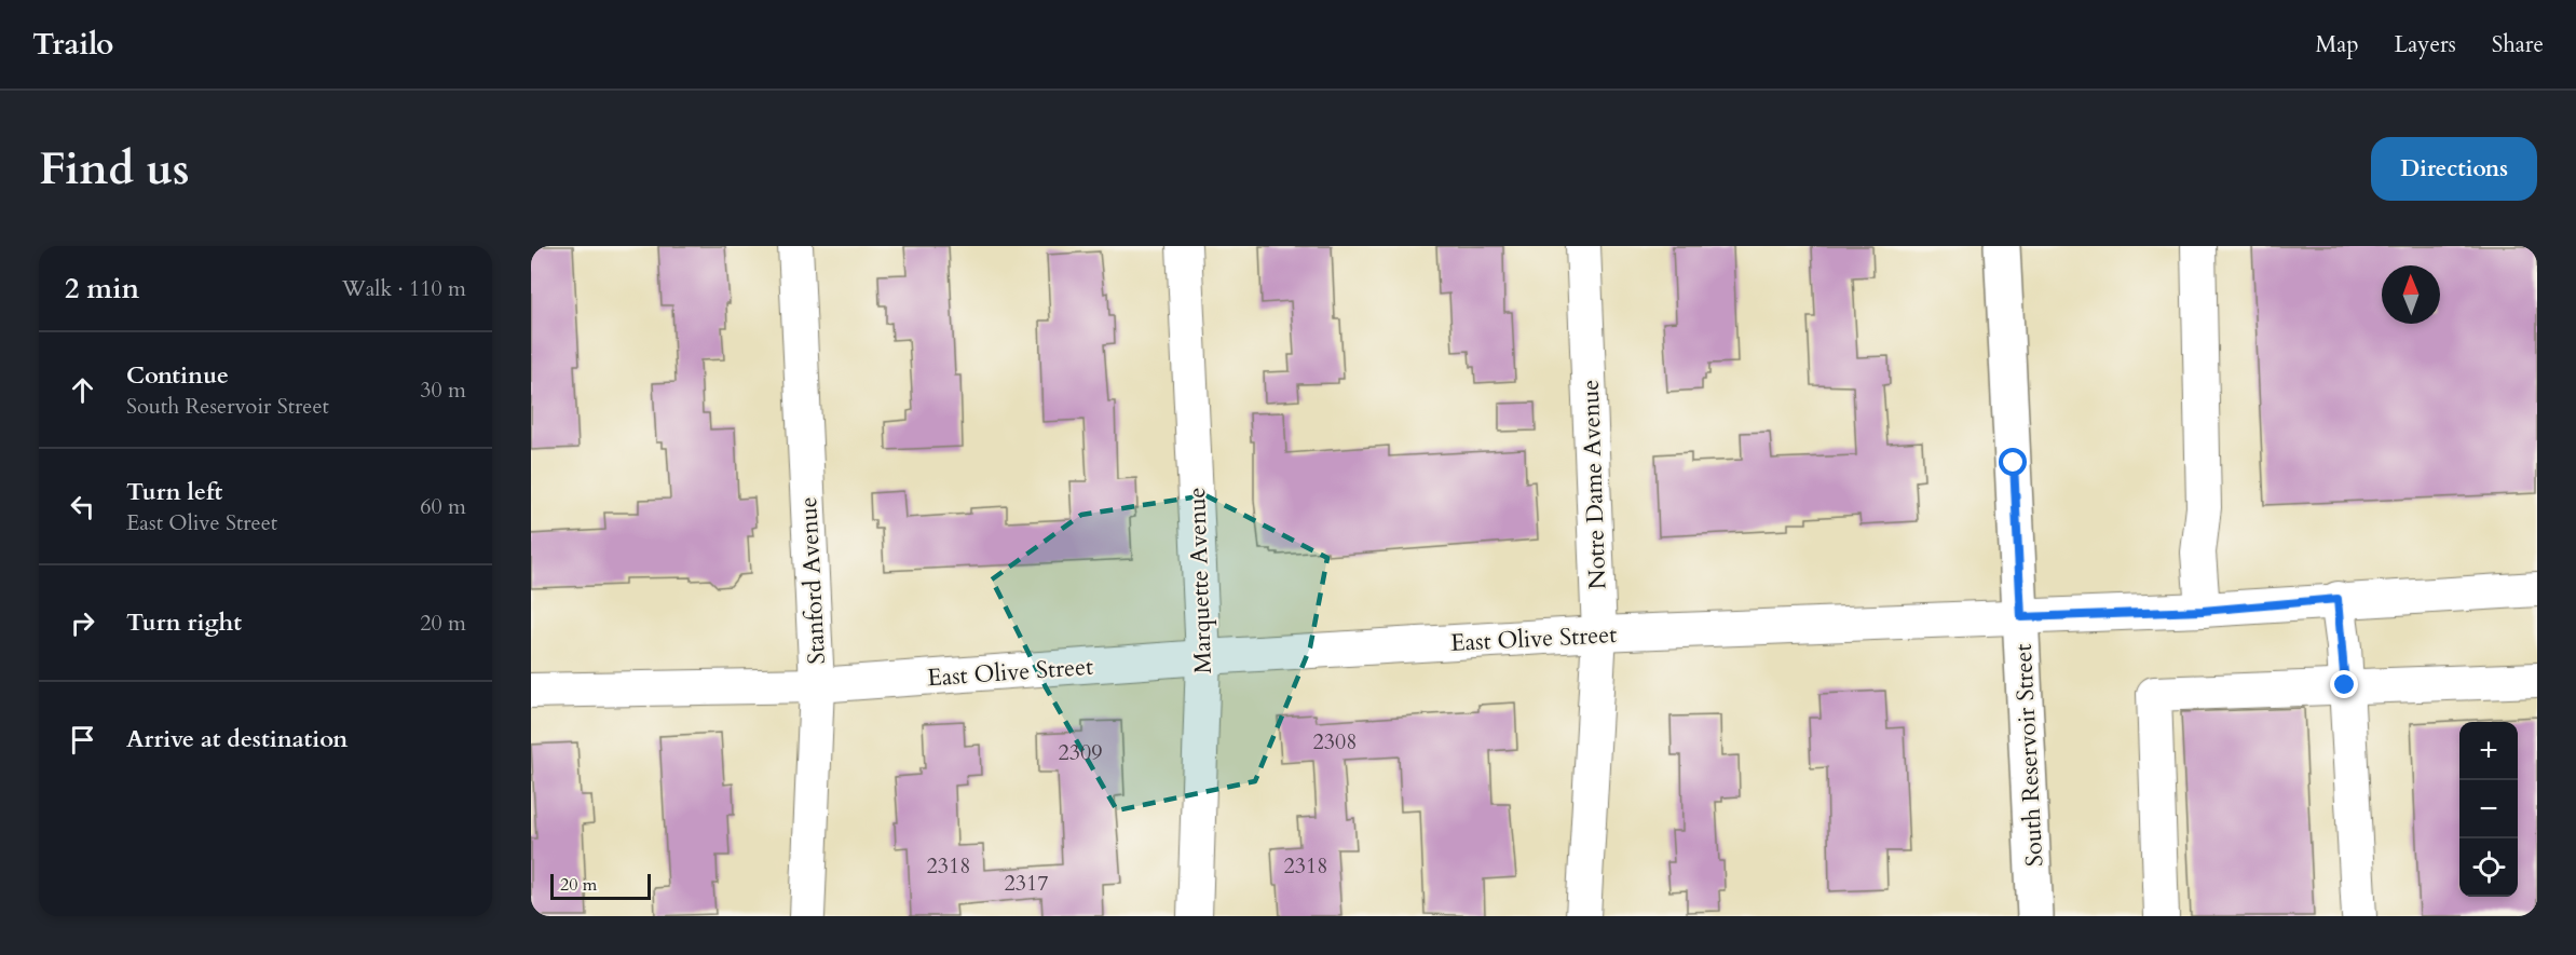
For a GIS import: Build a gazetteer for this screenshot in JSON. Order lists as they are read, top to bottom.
{
  "streets": {
    "main road": ["South Reservoir Street"],
    "street": [
      "Notre Dame Avenue",
      "Stanford Avenue",
      "Marquette Avenue",
      "East Olive Street"
    ]
  },
  "crossings": [
    ["Notre Dame Avenue", "East Olive Street"],
    ["Stanford Avenue", "East Olive Street"],
    ["Marquette Avenue", "East Olive Street"],
    ["East Olive Street", "South Reservoir Street"]
  ],
  "house_numbers": [
    "2308",
    "2309",
    "2318",
    "2318",
    "2317"
  ],
  "scale_bar": "20 m",
  "north": "top",
  "page": {
    "header": "Trailo",
    "nav": ["Map", "Layers", "Share"],
    "buttons": "Directions",
    "title": "Find us",
    "heading": ["2 min", "Walk · 110 m"],
    "list": [
      ["Continue", "South Reservoir Street", "30 m"],
      ["Turn left", "East Olive Street", "60 m"],
      ["Turn right", "20 m"],
      "Arrive at destination"
    ],
    "map_buttons": ["+", "−"],
    "scale": "20 m"
  }
}
